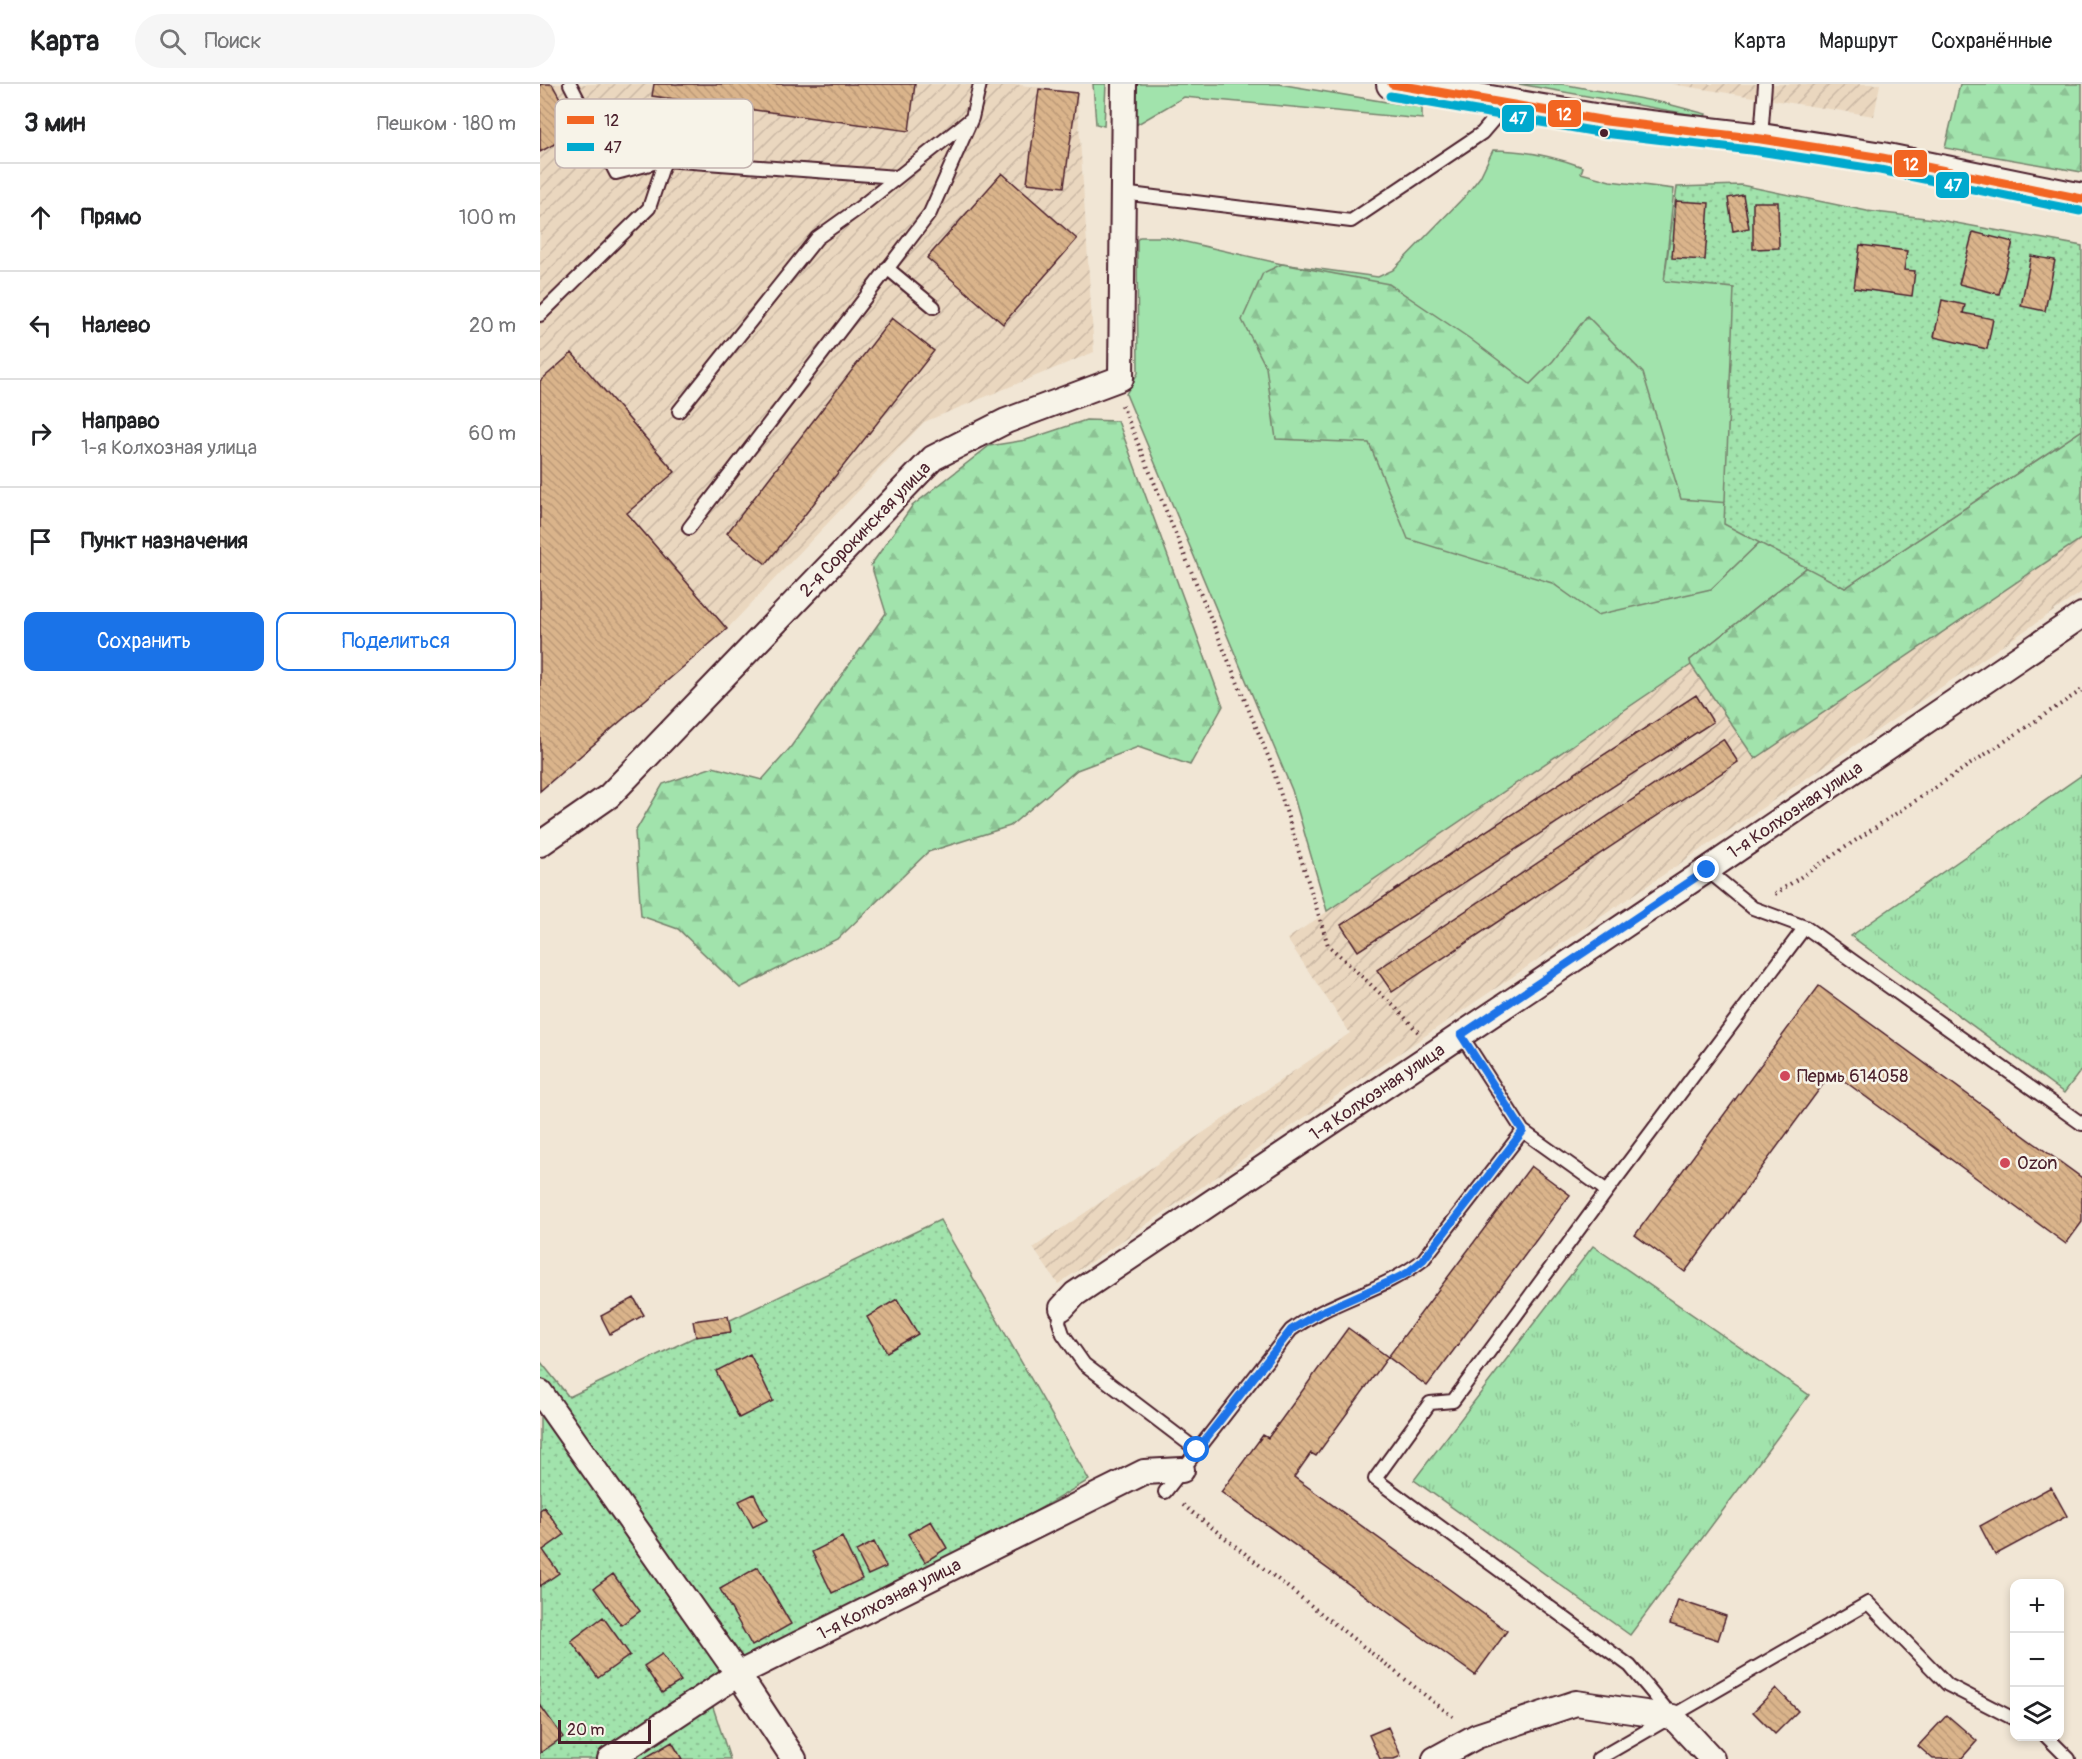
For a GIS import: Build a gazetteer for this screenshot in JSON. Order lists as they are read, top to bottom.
{
  "streets": {
    "street": ["2-я Сорокинская улица", "1-я Колхозная улица"]
  },
  "places": ["Пермь 614058", "Ozon"],
  "lines": ["transit line 12", "transit line 47"],
  "legend": ["12", "47"],
  "scale_bar": "20 m",
  "page": {
    "header": "Карта",
    "search": "Поиск",
    "nav": ["Карта", "Маршрут", "Сохранённые"],
    "heading": ["3 мин", "Пешком · 180 m"],
    "list": [
      ["Прямо", "100 m"],
      ["Налево", "20 m"],
      ["Направо", "1-я Колхозная улица", "60 m"],
      "Пункт назначения"
    ],
    "buttons": ["Сохранить", "Поделиться"],
    "map_buttons": ["+", "−"],
    "scale": "20 m"
  }
}
